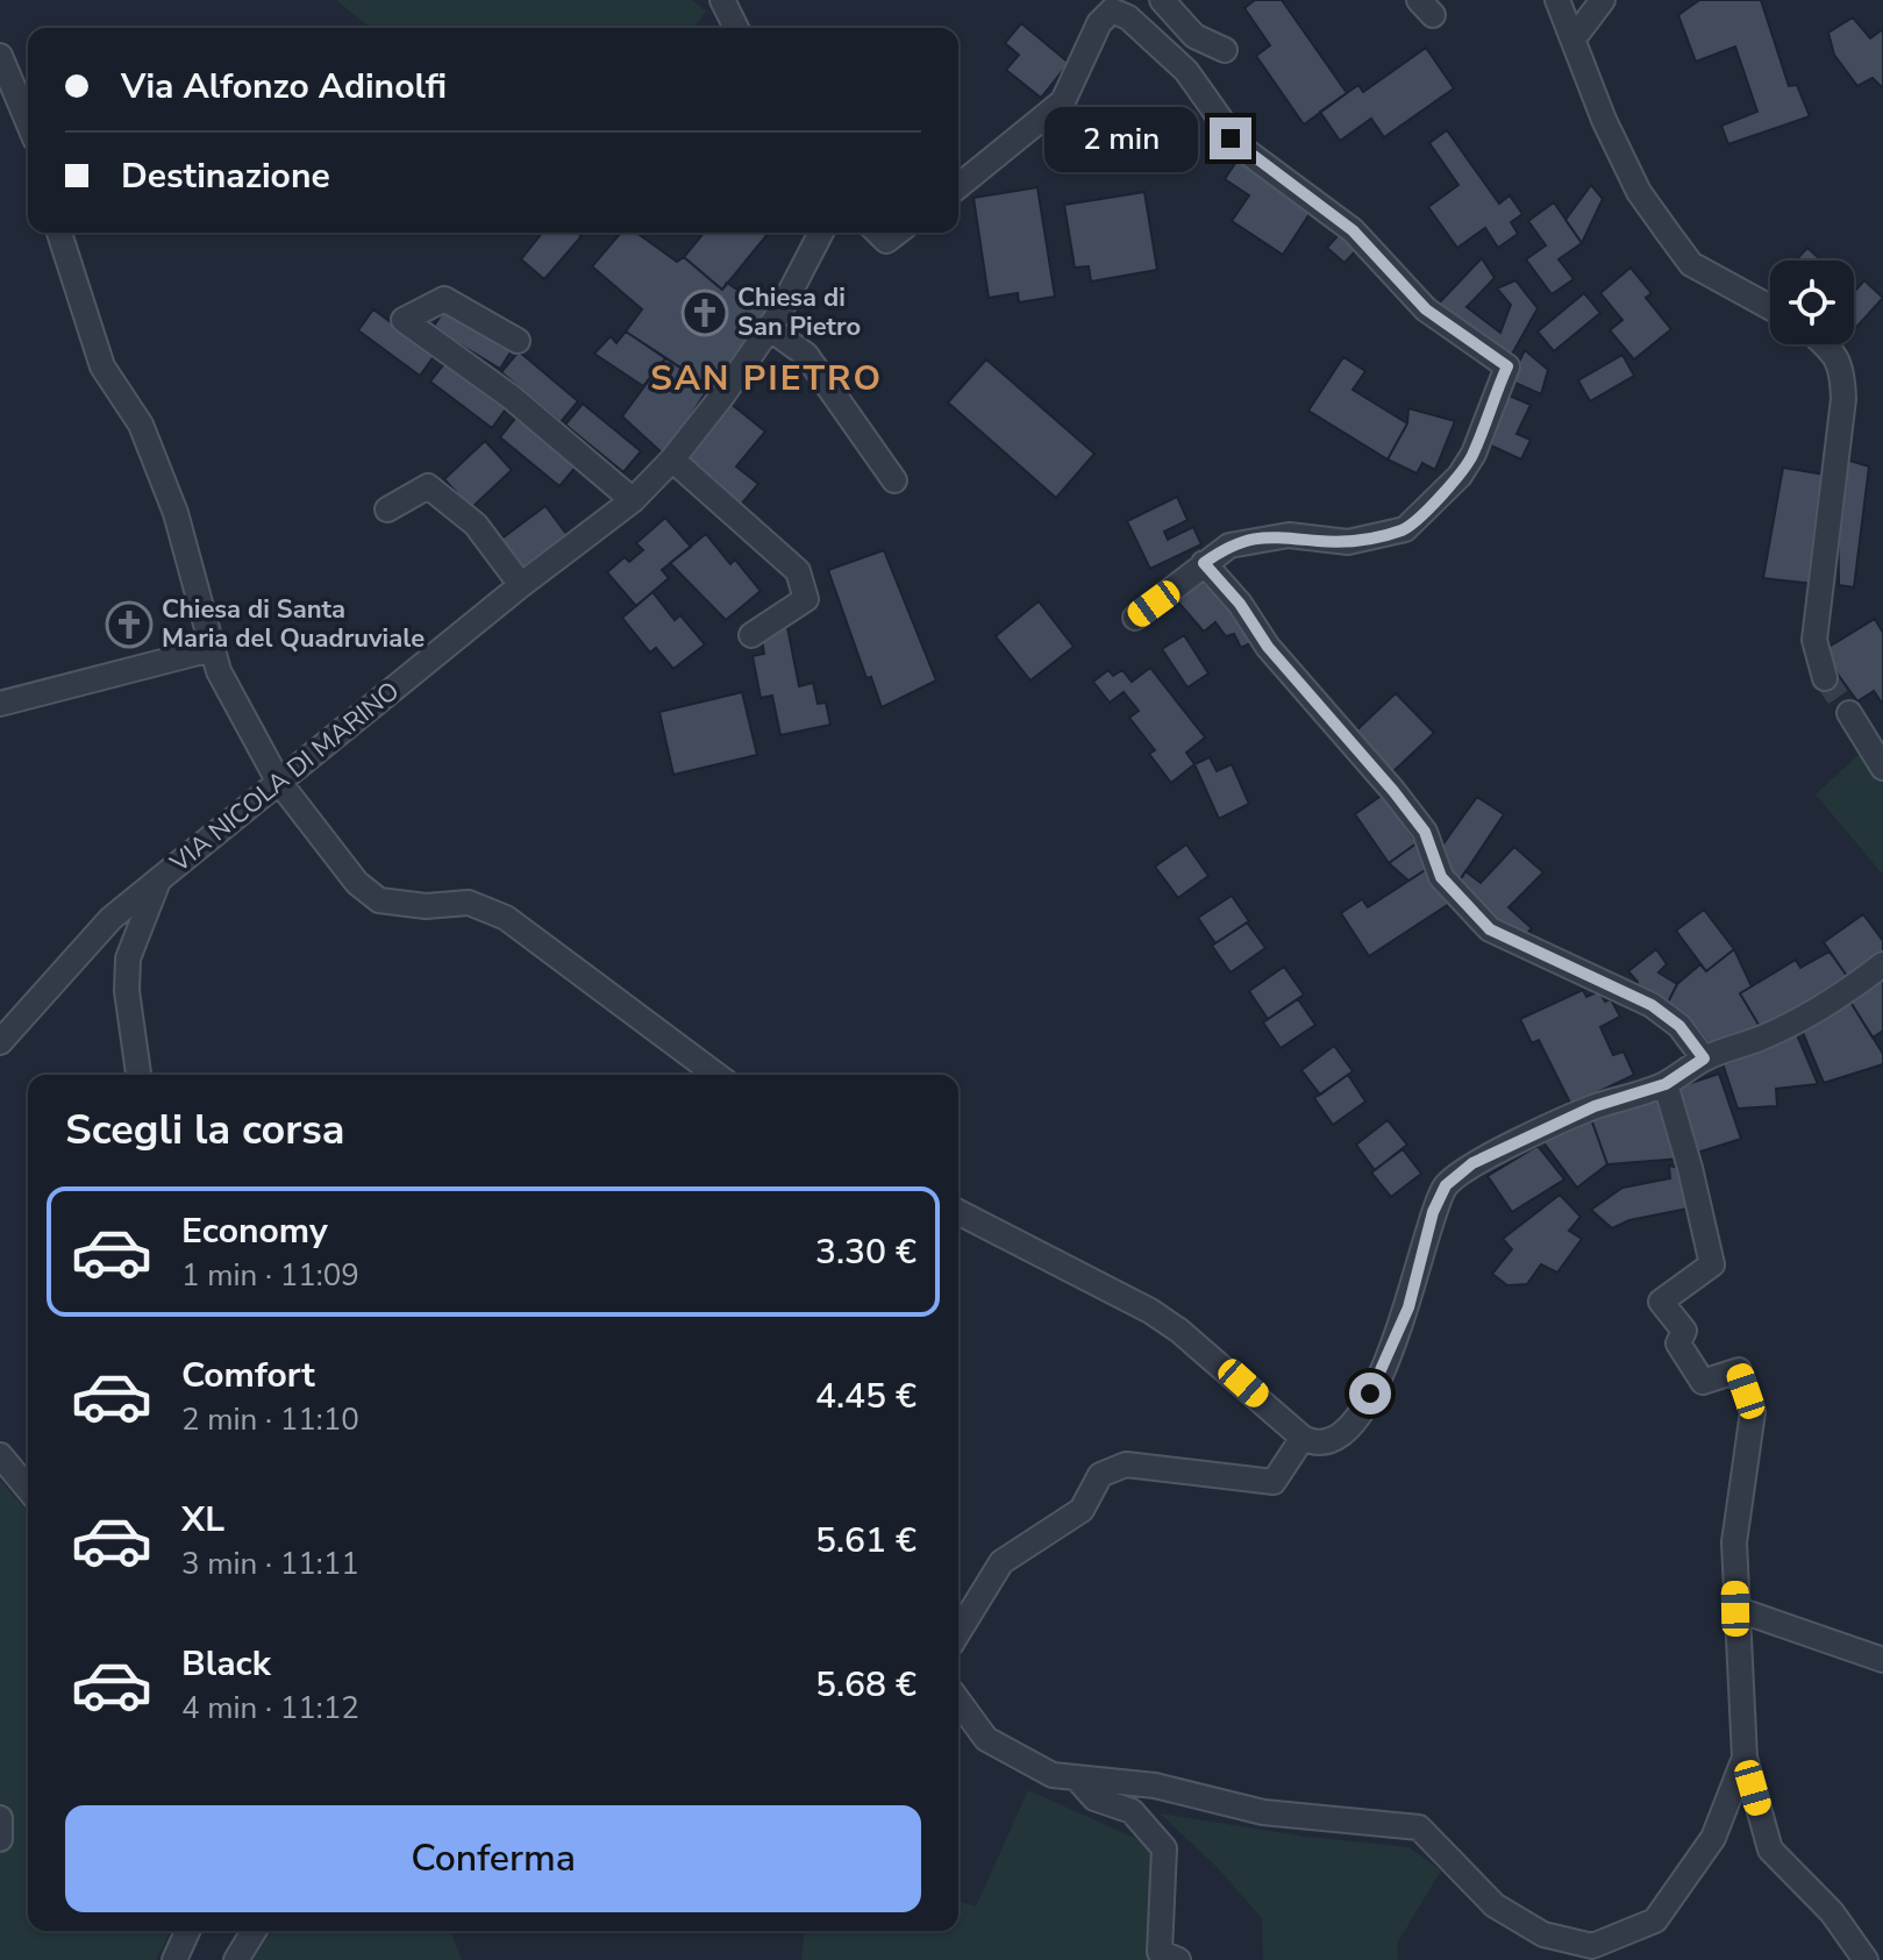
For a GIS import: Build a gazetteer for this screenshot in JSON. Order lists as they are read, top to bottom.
{
  "streets": {
    "street": ["VIA NICOLA DI MARINO"]
  },
  "districts": ["SAN PIETRO"],
  "places": {
    "church": ["Chiesa di San Pietro", "Chiesa di Santa Maria del Quadruviale"]
  },
  "page": {
    "banner": ["Via Alfonzo Adinolfi", "Destinazione"],
    "bubble": "2 min",
    "heading": "Scegli la corsa",
    "list": [
      {
        "name": "Economy",
        "note": "1 min · 11:09",
        "value": "3.30 €"
      },
      {
        "name": "Comfort",
        "note": "2 min · 11:10",
        "value": "4.45 €"
      },
      {
        "name": "XL",
        "note": "3 min · 11:11",
        "value": "5.61 €"
      },
      {
        "name": "Black",
        "note": "4 min · 11:12",
        "value": "5.68 €"
      }
    ],
    "buttons": "Conferma"
  }
}
